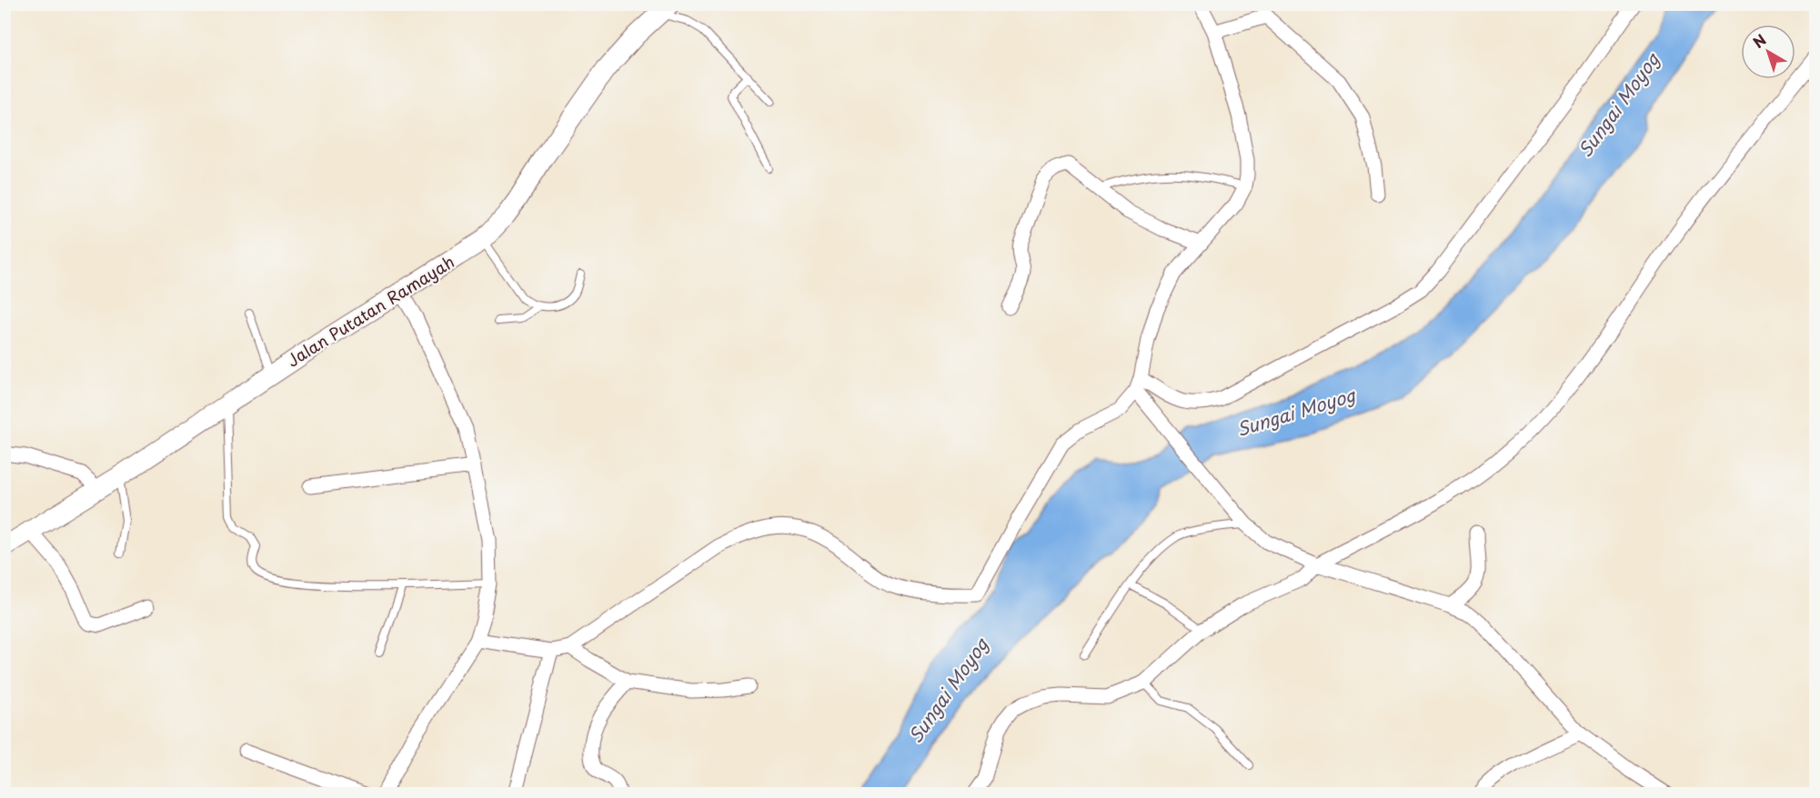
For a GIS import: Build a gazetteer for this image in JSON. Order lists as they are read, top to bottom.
{
  "streets": {
    "main road": ["Jalan Putatan Ramayah"]
  },
  "water": ["Sungai Moyog"],
  "north": "top left"
}
